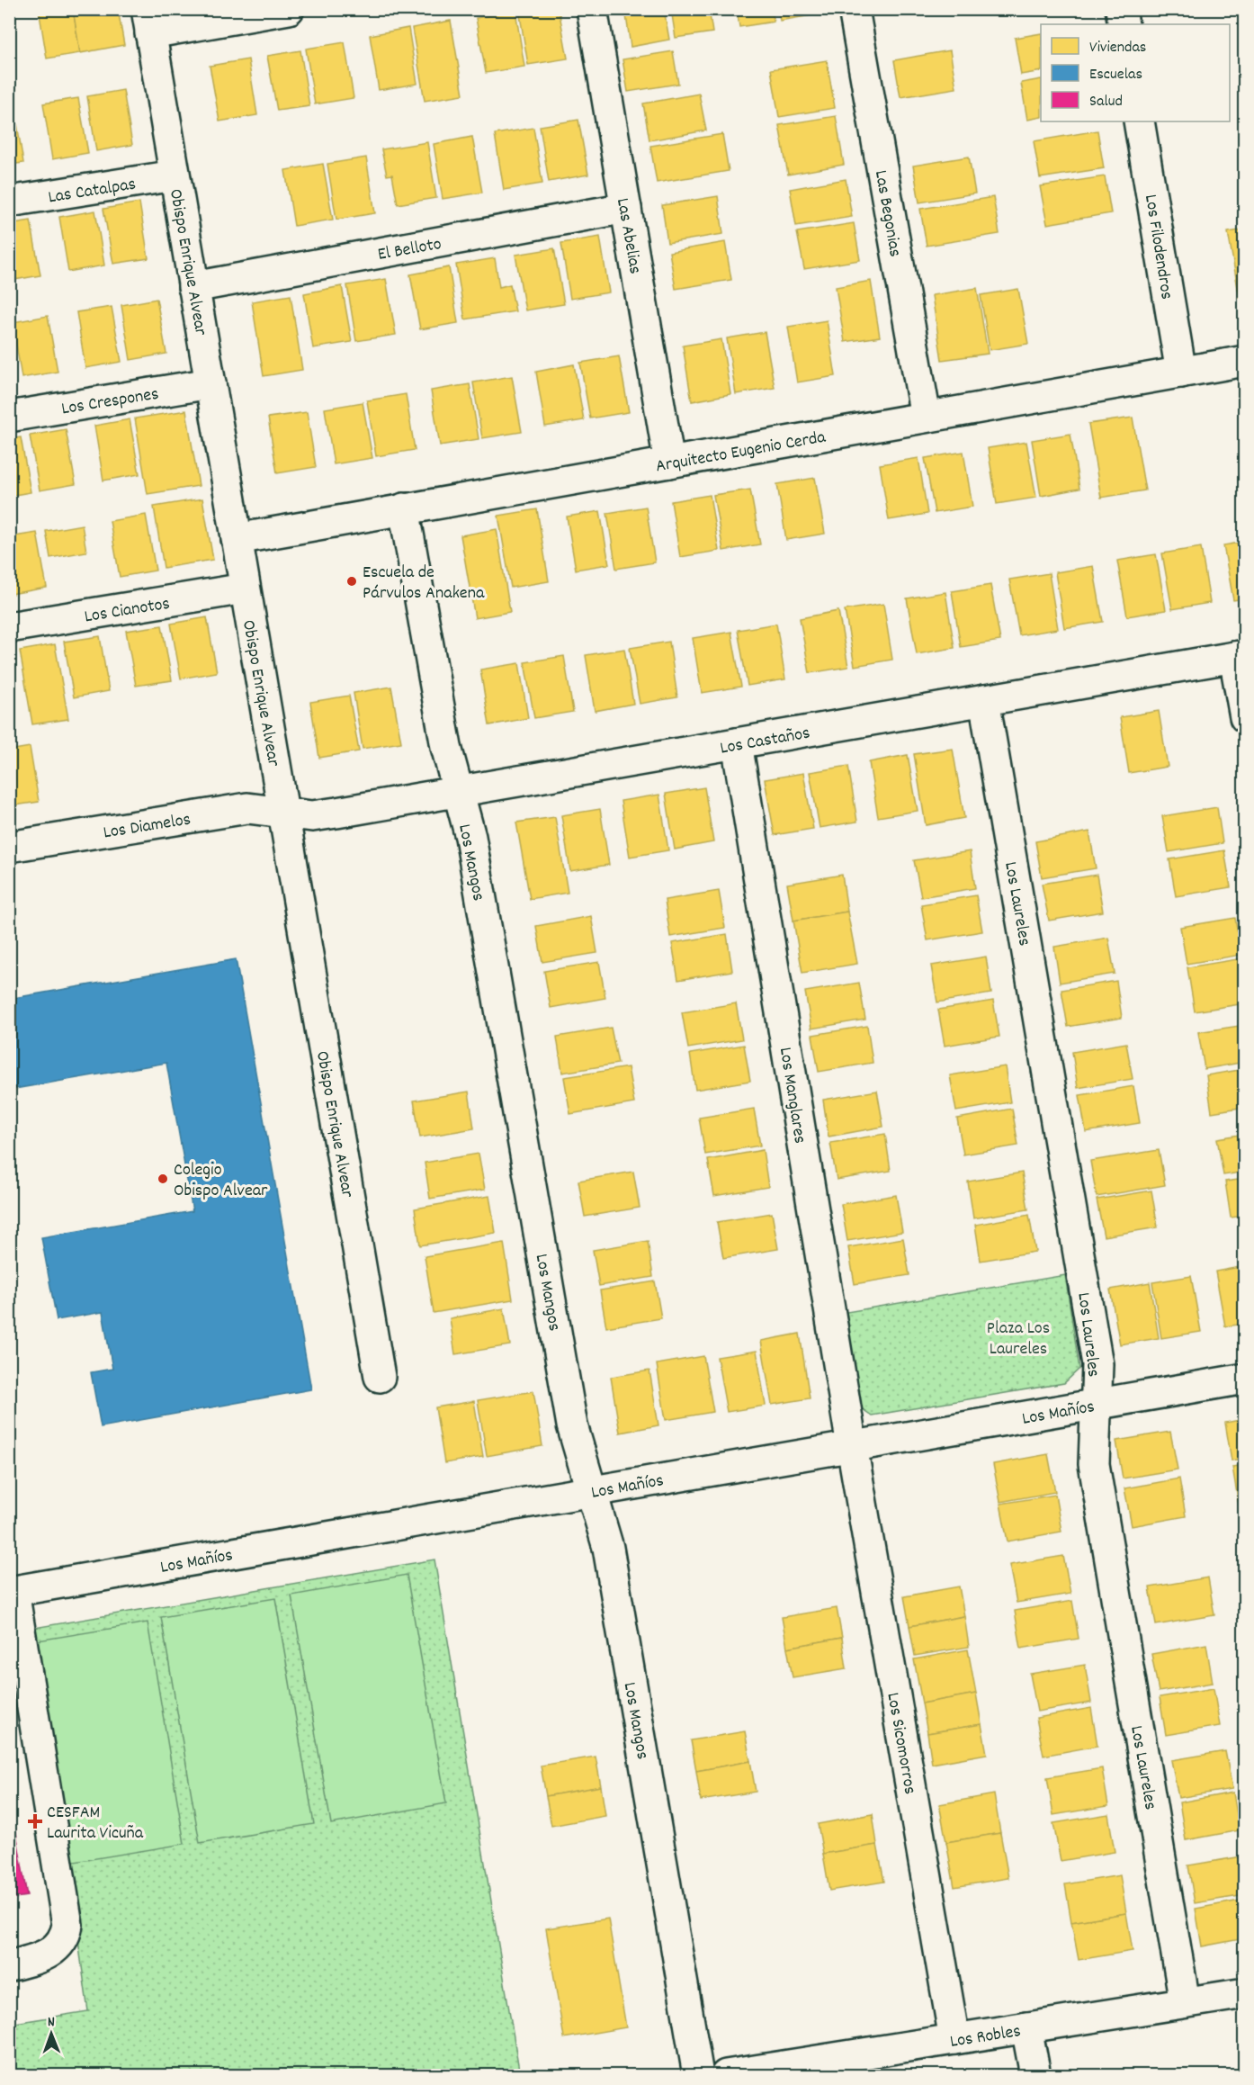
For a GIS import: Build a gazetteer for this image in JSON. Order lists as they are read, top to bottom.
{
  "streets": {
    "street": [
      "Las Catalpas",
      "Las Begonias",
      "Las Abelias",
      "Los Filodendros",
      "El Belloto",
      "Obispo Enrique Alvear",
      "Los Crespones",
      "Arquitecto Eugenio Cerda",
      "Los Cianotos",
      "Los Castaños",
      "Los Diamelos",
      "Los Mangos",
      "Los Laureles",
      "Los Manglares",
      "Los Mañíos",
      "Los Sicomorros",
      "Los Robles"
    ]
  },
  "crossings": [
    ["Las Catalpas", "Obispo Enrique Alvear"],
    ["Las Begonias", "Arquitecto Eugenio Cerda"],
    ["Las Abelias", "El Belloto"],
    ["Las Abelias", "Arquitecto Eugenio Cerda"],
    ["Los Filodendros", "Arquitecto Eugenio Cerda"],
    ["El Belloto", "Obispo Enrique Alvear"],
    ["Obispo Enrique Alvear", "Los Crespones"],
    ["Obispo Enrique Alvear", "Arquitecto Eugenio Cerda"],
    ["Obispo Enrique Alvear", "Los Cianotos"],
    ["Obispo Enrique Alvear", "Los Castaños"],
    ["Obispo Enrique Alvear", "Los Diamelos"],
    ["Arquitecto Eugenio Cerda", "Los Mangos"],
    ["Los Castaños", "Los Diamelos"],
    ["Los Castaños", "Los Mangos"],
    ["Los Castaños", "Los Laureles"],
    ["Los Castaños", "Los Manglares"],
    ["Los Mangos", "Los Mañíos"],
    ["Los Laureles", "Los Mañíos"],
    ["Los Laureles", "Los Robles"],
    ["Los Manglares", "Los Mañíos"],
    ["Los Manglares", "Los Sicomorros"],
    ["Los Mañíos", "Los Sicomorros"],
    ["Los Sicomorros", "Los Robles"]
  ],
  "parks": ["Plaza Los Laureles"],
  "places": {
    "other": ["Escuela de Párvulos Anakena", "Colegio Obispo Alvear"],
    "health": ["CESFAM Laurita Vicuña"]
  },
  "legend": ["Viviendas", "Escuelas", "Salud"],
  "north": "top"
}
